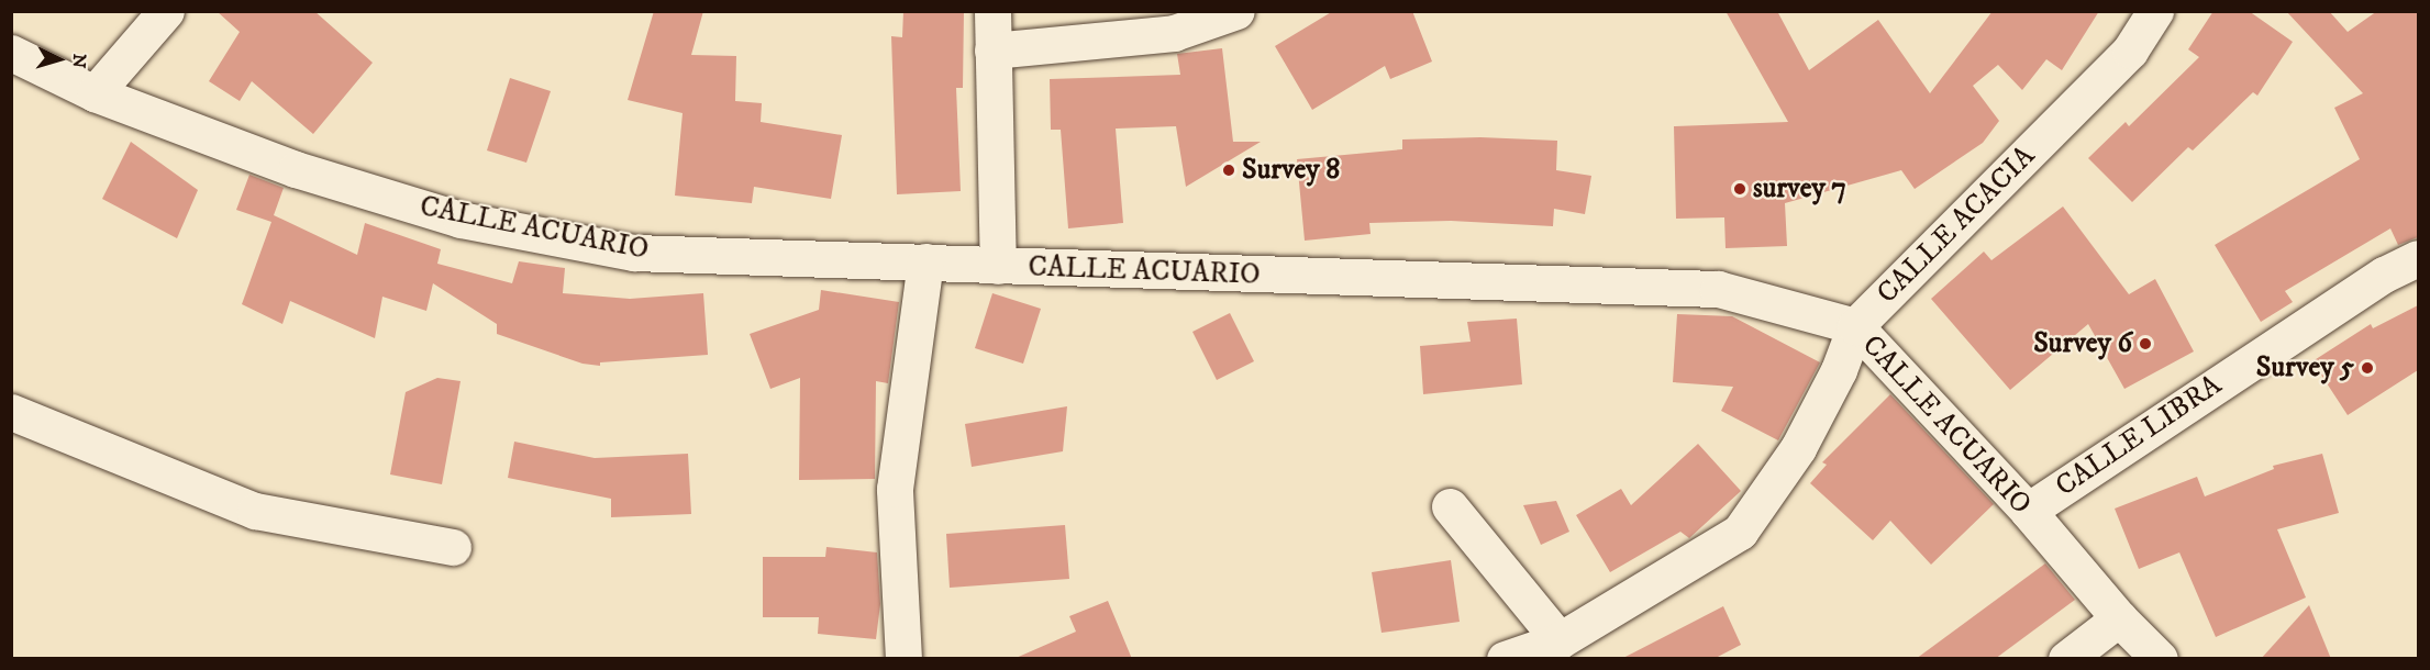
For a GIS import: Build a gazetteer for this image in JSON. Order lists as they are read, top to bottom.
{
  "streets": {
    "street": ["CALLE ACACIA", "CALLE ACUARIO", "CALLE LIBRA"]
  },
  "crossings": [
    ["CALLE ACACIA", "CALLE ACUARIO"],
    ["CALLE ACUARIO", "CALLE LIBRA"]
  ],
  "places": [
    "Survey 8",
    "survey 7",
    "Survey 6",
    "Survey 5"
  ],
  "north": "right"
}
